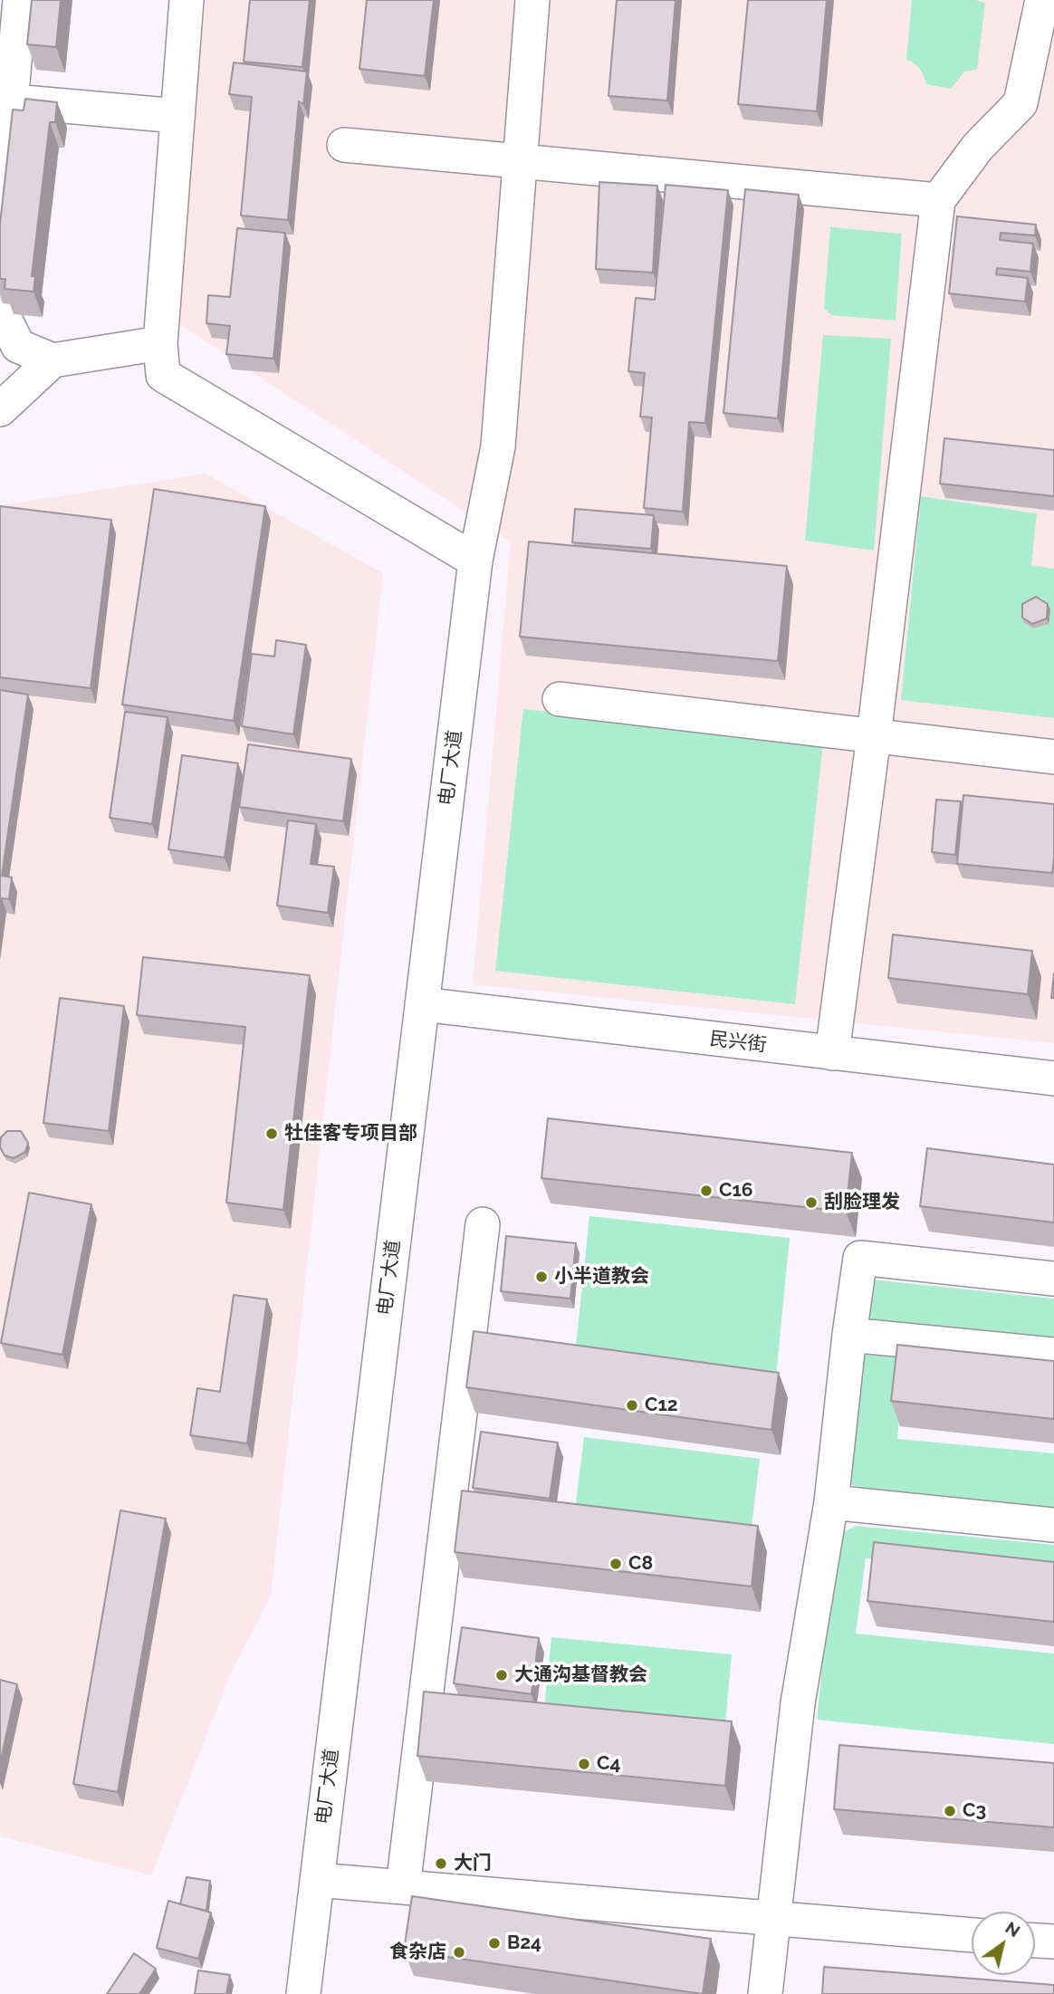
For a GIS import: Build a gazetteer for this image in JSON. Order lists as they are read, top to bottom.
{
  "streets": {
    "street": ["电厂大道", "民兴街"]
  },
  "crossings": [
    ["电厂大道", "民兴街"]
  ],
  "places": [
    "牡佳客专项目部",
    "C16",
    "刮脸理发",
    "小半道教会",
    "C12",
    "C8",
    "大通沟基督教会",
    "C4",
    "C3",
    "大门",
    "B24",
    "食杂店"
  ],
  "north": "top right"
}
